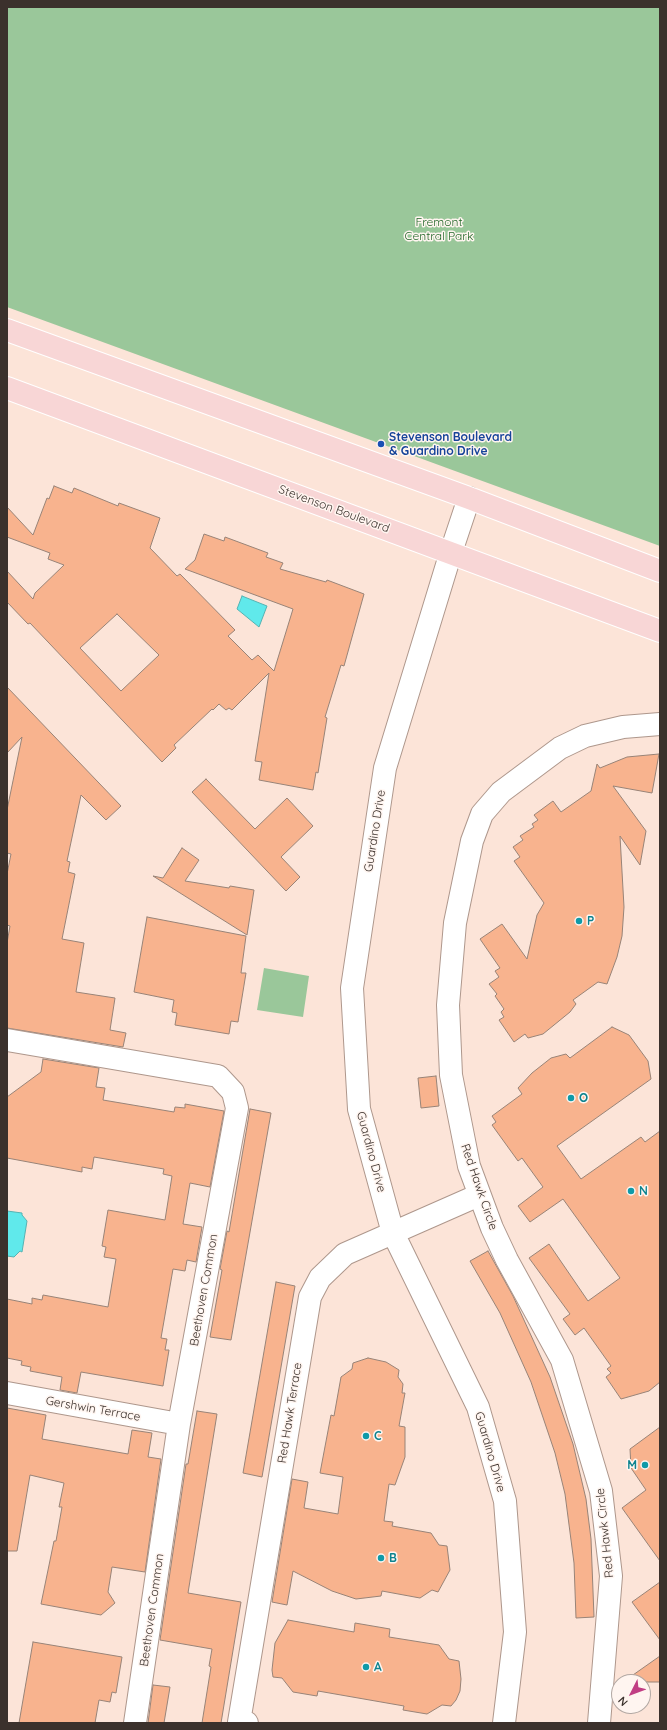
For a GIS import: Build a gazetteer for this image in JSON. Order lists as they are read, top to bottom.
{
  "streets": {
    "main road": ["Stevenson Boulevard"],
    "street": [
      "Guardino Drive",
      "Red Hawk Circle",
      "Beethoven Common",
      "Gershwin Terrace",
      "Red Hawk Terrace"
    ]
  },
  "crossings": [
    ["Stevenson Boulevard", "Guardino Drive"],
    ["Guardino Drive", "Red Hawk Terrace"],
    ["Red Hawk Circle", "Red Hawk Terrace"],
    ["Beethoven Common", "Gershwin Terrace"]
  ],
  "parks": ["Fremont Central Park"],
  "places": [
    "Stevenson Boulevard & Guardino Drive",
    "P",
    "O",
    "N",
    "C",
    "M",
    "B",
    "A"
  ],
  "north": "bottom left"
}
